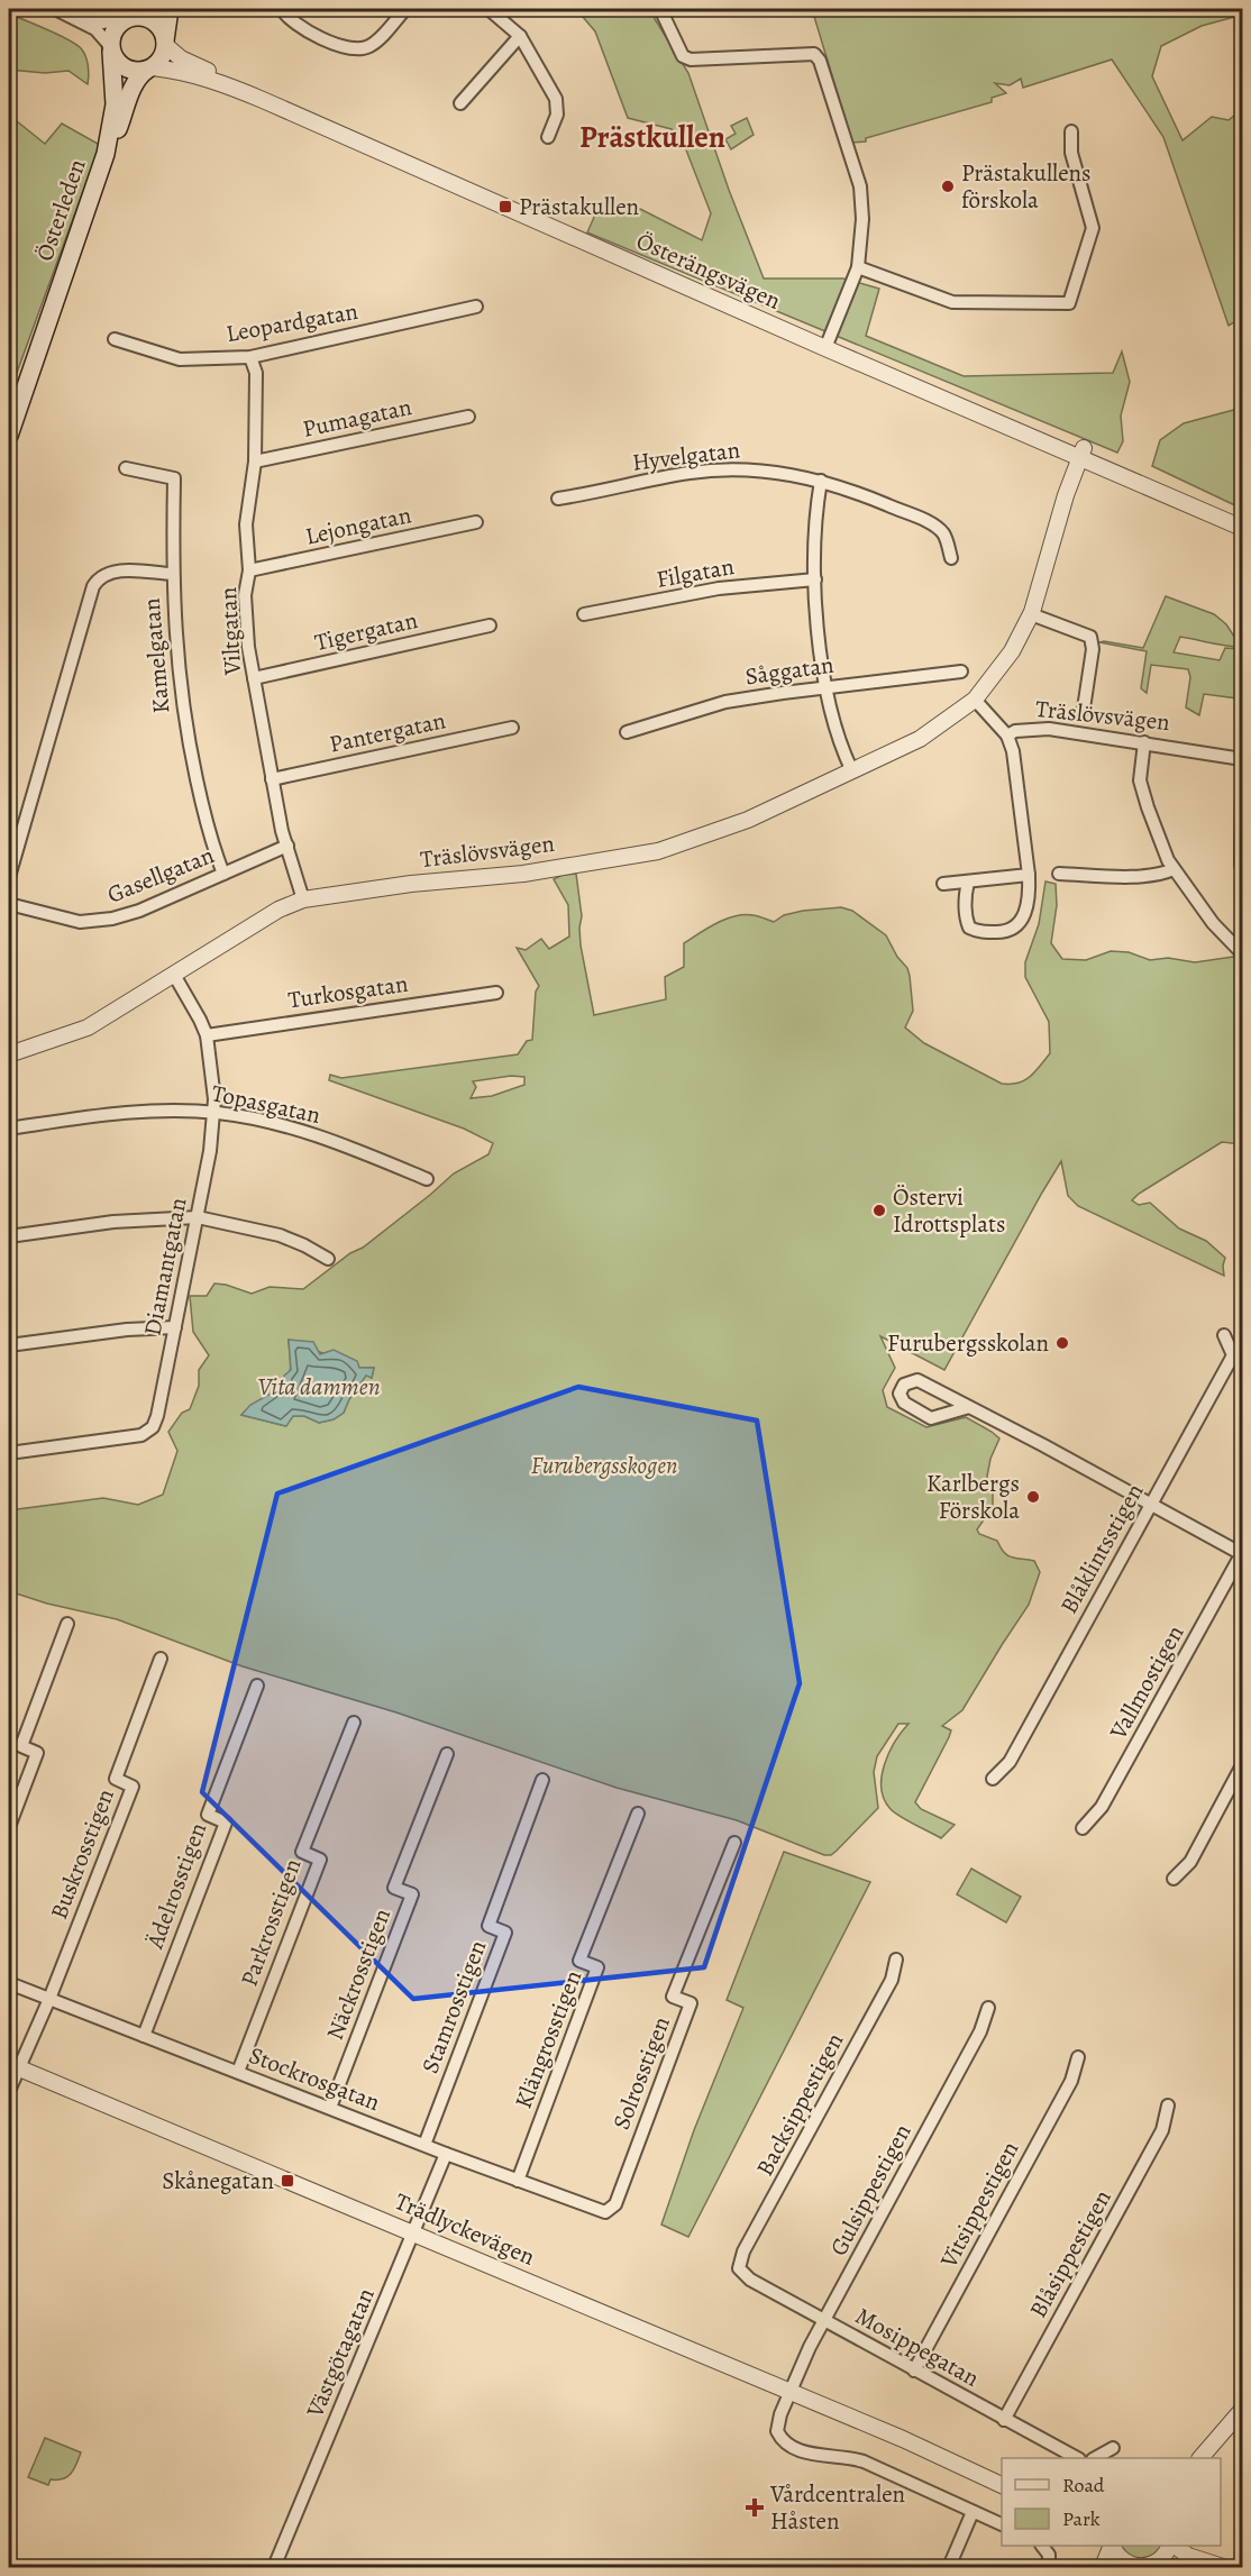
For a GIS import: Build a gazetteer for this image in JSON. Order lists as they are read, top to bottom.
{
  "streets": {
    "main road": ["Österleden"],
    "street": [
      "Österängsvägen",
      "Leopardgatan",
      "Pumagatan",
      "Hyvelgatan",
      "Lejongatan",
      "Filgatan",
      "Viltgatan",
      "Tigergatan",
      "Kamelgatan",
      "Såggatan",
      "Träslövsvägen",
      "Pantergatan",
      "Gasellgatan",
      "Turkosgatan",
      "Topasgatan",
      "Diamantgatan",
      "Blåklintsstigen",
      "Vallmostigen",
      "Buskrosstigen",
      "Ädelrosstigen",
      "Parkrosstigen",
      "Näckrosstigen",
      "Stamrosstigen",
      "Klängrosstigen",
      "Solrosstigen",
      "Stockrosgatan",
      "Backsippestigen",
      "Gulsippestigen",
      "Vitsippestigen",
      "Trädlyckevägen",
      "Blåsippestigen",
      "Mosippegatan",
      "Västgötagatan"
    ]
  },
  "crossings": [
    ["Österleden", "Österängsvägen"],
    ["Österängsvägen", "Träslövsvägen"],
    ["Leopardgatan", "Viltgatan"],
    ["Pumagatan", "Viltgatan"],
    ["Lejongatan", "Viltgatan"],
    ["Viltgatan", "Tigergatan"],
    ["Viltgatan", "Träslövsvägen"],
    ["Viltgatan", "Pantergatan"],
    ["Viltgatan", "Gasellgatan"],
    ["Kamelgatan", "Gasellgatan"],
    ["Träslövsvägen", "Diamantgatan"],
    ["Turkosgatan", "Diamantgatan"],
    ["Topasgatan", "Diamantgatan"],
    ["Buskrosstigen", "Stockrosgatan"],
    ["Ädelrosstigen", "Stockrosgatan"],
    ["Parkrosstigen", "Stockrosgatan"],
    ["Näckrosstigen", "Stockrosgatan"],
    ["Stamrosstigen", "Stockrosgatan"],
    ["Klängrosstigen", "Stockrosgatan"],
    ["Solrosstigen", "Stockrosgatan"],
    ["Stockrosgatan", "Västgötagatan"],
    ["Backsippestigen", "Mosippegatan"],
    ["Gulsippestigen", "Trädlyckevägen"],
    ["Gulsippestigen", "Mosippegatan"],
    ["Vitsippestigen", "Mosippegatan"],
    ["Trädlyckevägen", "Västgötagatan"],
    ["Blåsippestigen", "Mosippegatan"]
  ],
  "districts": ["Prästkullen"],
  "water": ["Vita dammen"],
  "parks": ["Furubergsskogen"],
  "places": {
    "other": [
      "Prästakullens förskola",
      "Östervi Idrottsplats",
      "Furubergsskolan",
      "Karlbergs Förskola"
    ],
    "transit": ["Prästakullen", "Skånegatan"],
    "health": ["Vårdcentralen Håsten"]
  },
  "legend": ["Road", "Park"]
}
